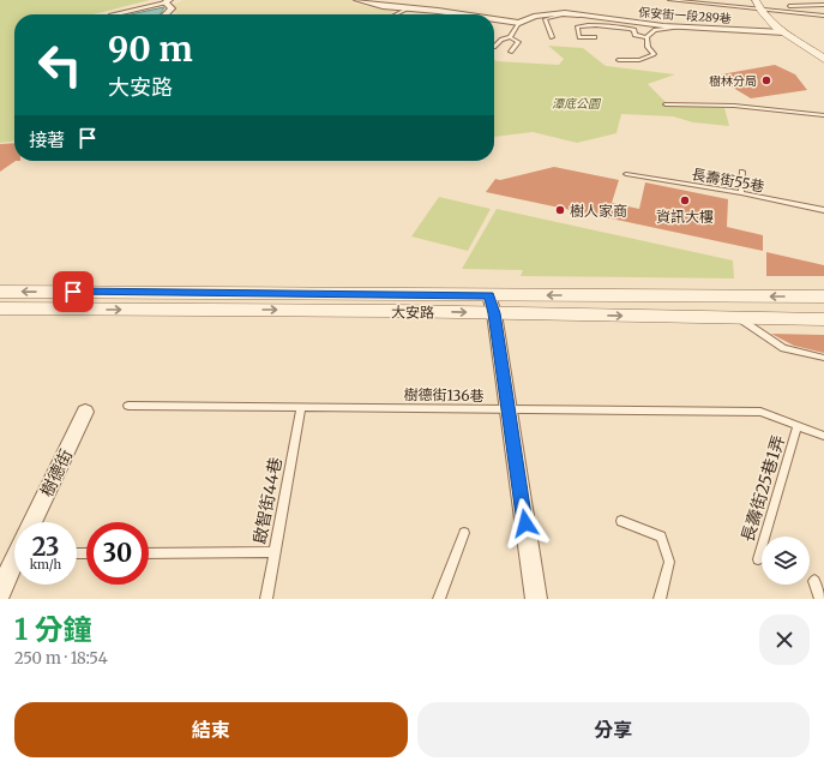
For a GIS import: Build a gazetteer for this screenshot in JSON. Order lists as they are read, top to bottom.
{
  "streets": {
    "street": ["保安街一段289巷", "大安路", "樹德街"],
    "lane": [
      "長壽街55巷",
      "樹德街136巷",
      "長壽街25巷1弄",
      "啟智街44巷"
    ]
  },
  "crossings": [
    ["樹德街136巷", "長壽街25巷1弄"],
    ["樹德街136巷", "啟智街44巷"]
  ],
  "parks": ["潭底公園"],
  "places": ["樹林分局", "資訊大樓", "樹人家商"],
  "page": {
    "turn": ["90 m", "大安路"],
    "then": "接著",
    "speed": "23 km/h",
    "limit": "30",
    "heading": ["1 分鐘", "250 m · 18:54"],
    "buttons": ["結束", "分享"]
  }
}
